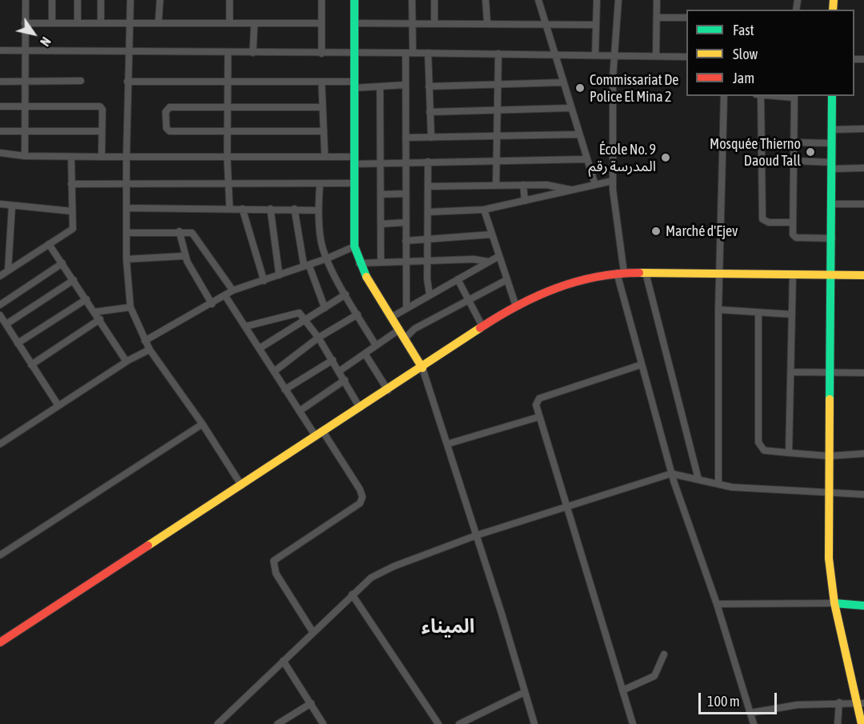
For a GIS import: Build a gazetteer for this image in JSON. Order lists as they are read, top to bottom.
{
  "districts": ["الميناء"],
  "places": [
    "Commissariat De Police El Mina 2",
    "Mosquée Thierno Daoud Tall",
    "École No. 9 المدرسة رقم",
    "Marché d'Ejev"
  ],
  "legend": ["Fast", "Slow", "Jam"],
  "scale_bar": "100 m",
  "north": "bottom right"
}
